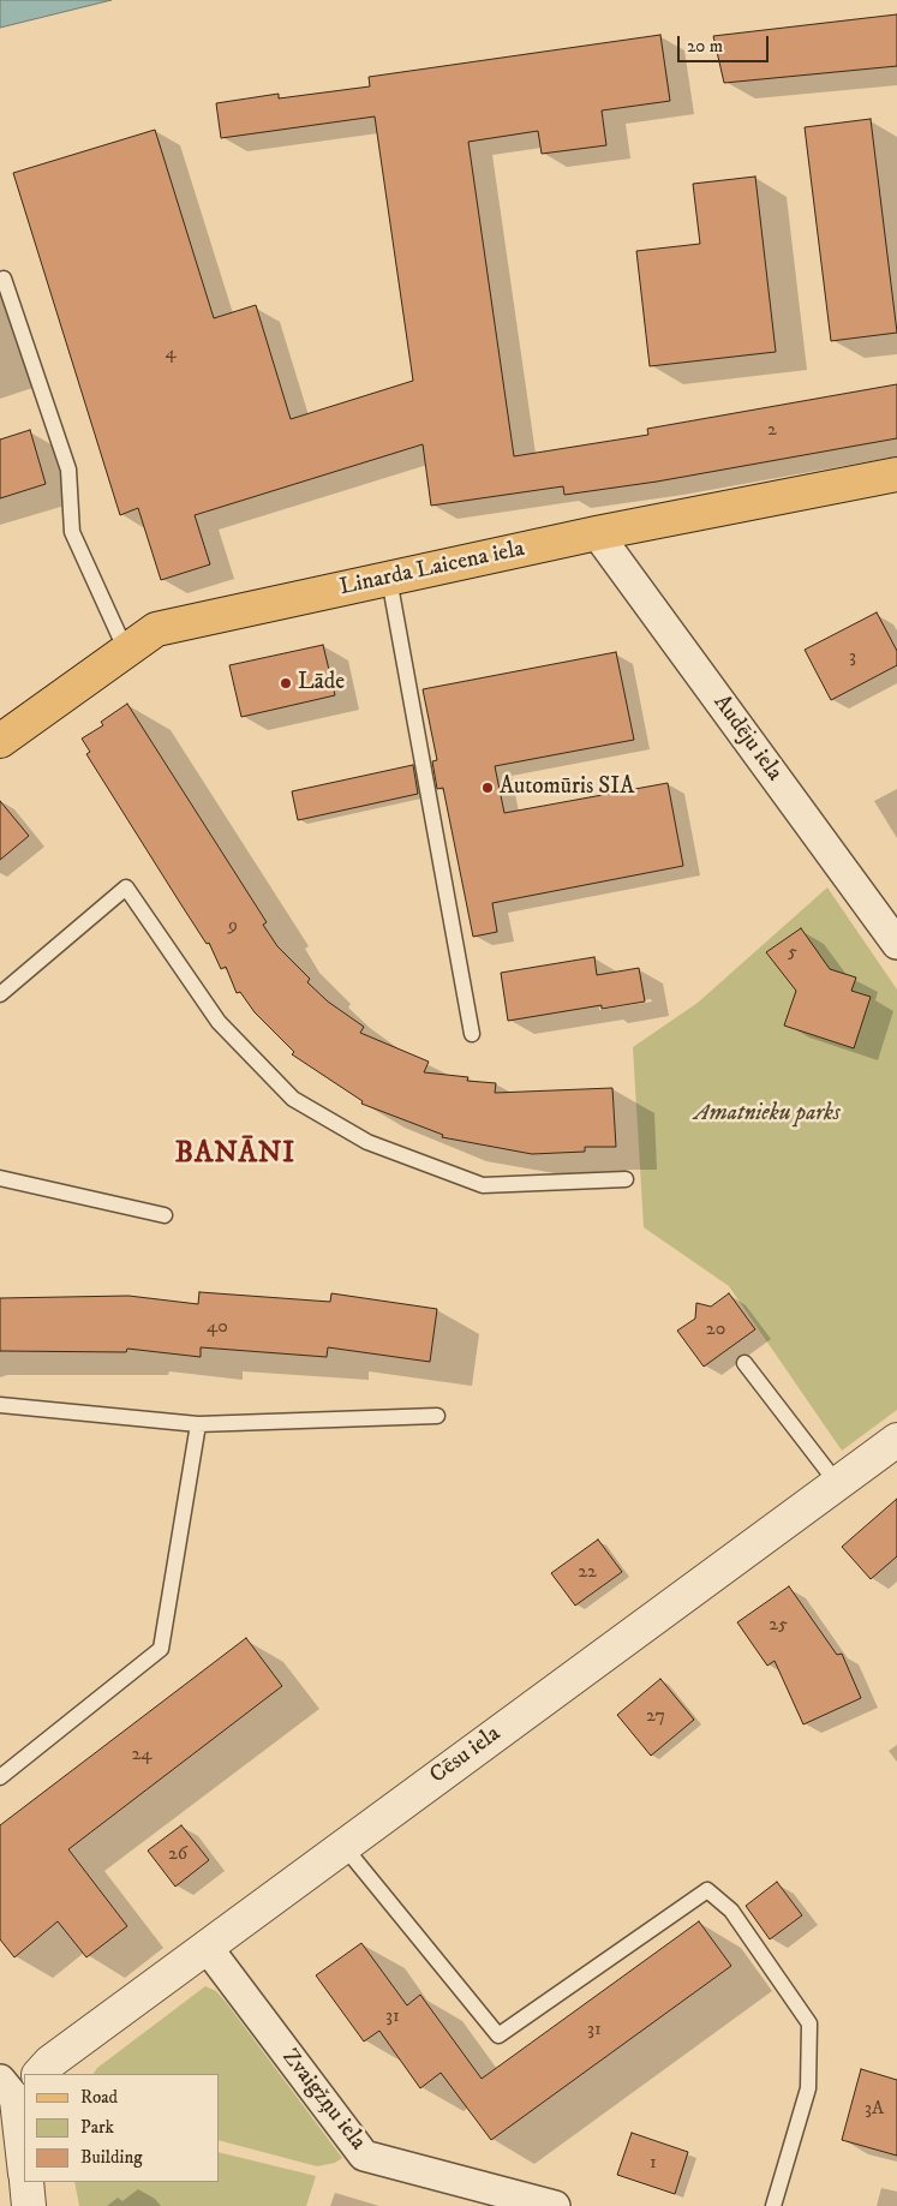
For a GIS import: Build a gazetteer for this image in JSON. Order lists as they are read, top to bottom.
{
  "streets": {
    "main road": ["Linarda Laicena iela"],
    "street": ["Audēju iela", "Cēsu iela", "Zvaigžņu iela"]
  },
  "crossings": [
    ["Linarda Laicena iela", "Audēju iela"],
    ["Cēsu iela", "Zvaigžņu iela"]
  ],
  "districts": ["BANĀNI"],
  "parks": ["Amatnieku parks"],
  "places": ["Lāde", "Automūris SIA"],
  "house_numbers": [
    "4",
    "2",
    "3",
    "9",
    "5",
    "40",
    "20",
    "22",
    "25",
    "27",
    "24",
    "26",
    "31",
    "31",
    "3A",
    "1"
  ],
  "legend": ["Road", "Park", "Building"],
  "scale_bar": "20 m"
}
